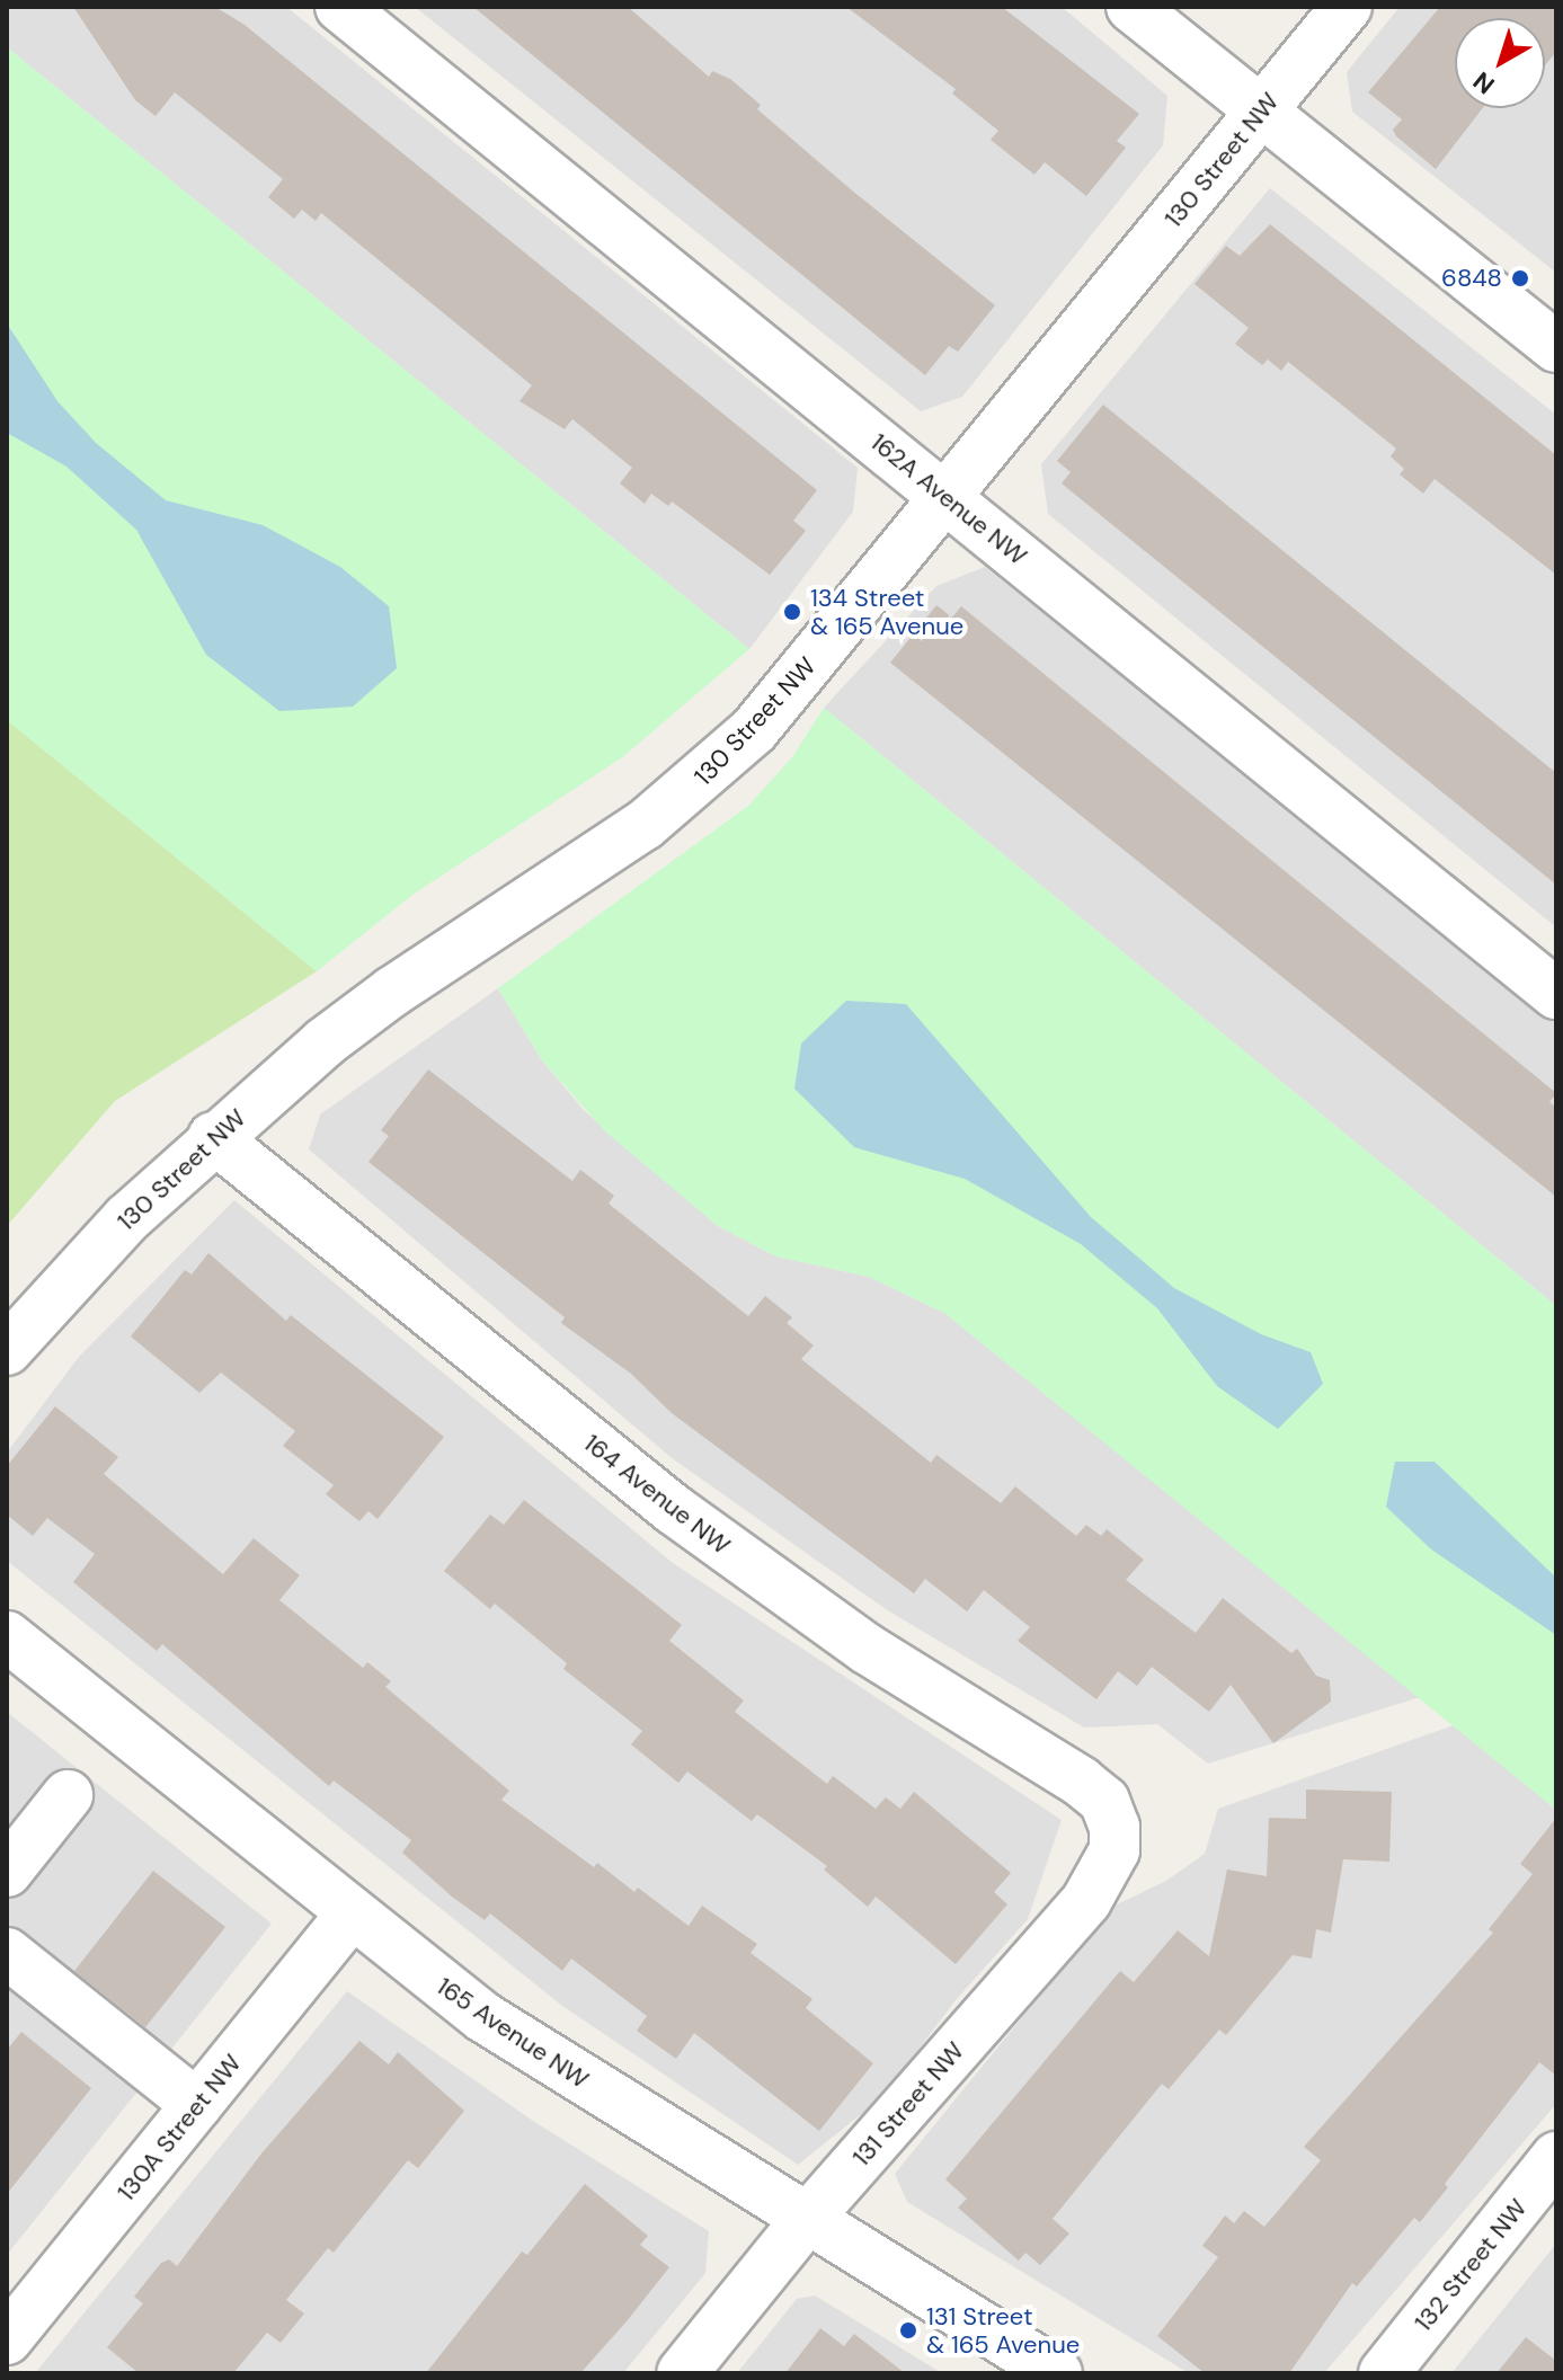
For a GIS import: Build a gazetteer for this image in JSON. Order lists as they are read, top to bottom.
{
  "streets": {
    "street": [
      "130 Street NW",
      "162A Avenue NW",
      "164 Avenue NW",
      "165 Avenue NW",
      "131 Street NW",
      "130A Street NW",
      "132 Street NW"
    ]
  },
  "crossings": [
    ["130 Street NW", "162A Avenue NW"],
    ["130 Street NW", "164 Avenue NW"],
    ["164 Avenue NW", "131 Street NW"],
    ["165 Avenue NW", "131 Street NW"],
    ["165 Avenue NW", "130A Street NW"]
  ],
  "places": ["6848", "134 Street & 165 Avenue", "131 Street & 165 Avenue"],
  "north": "bottom left"
}
